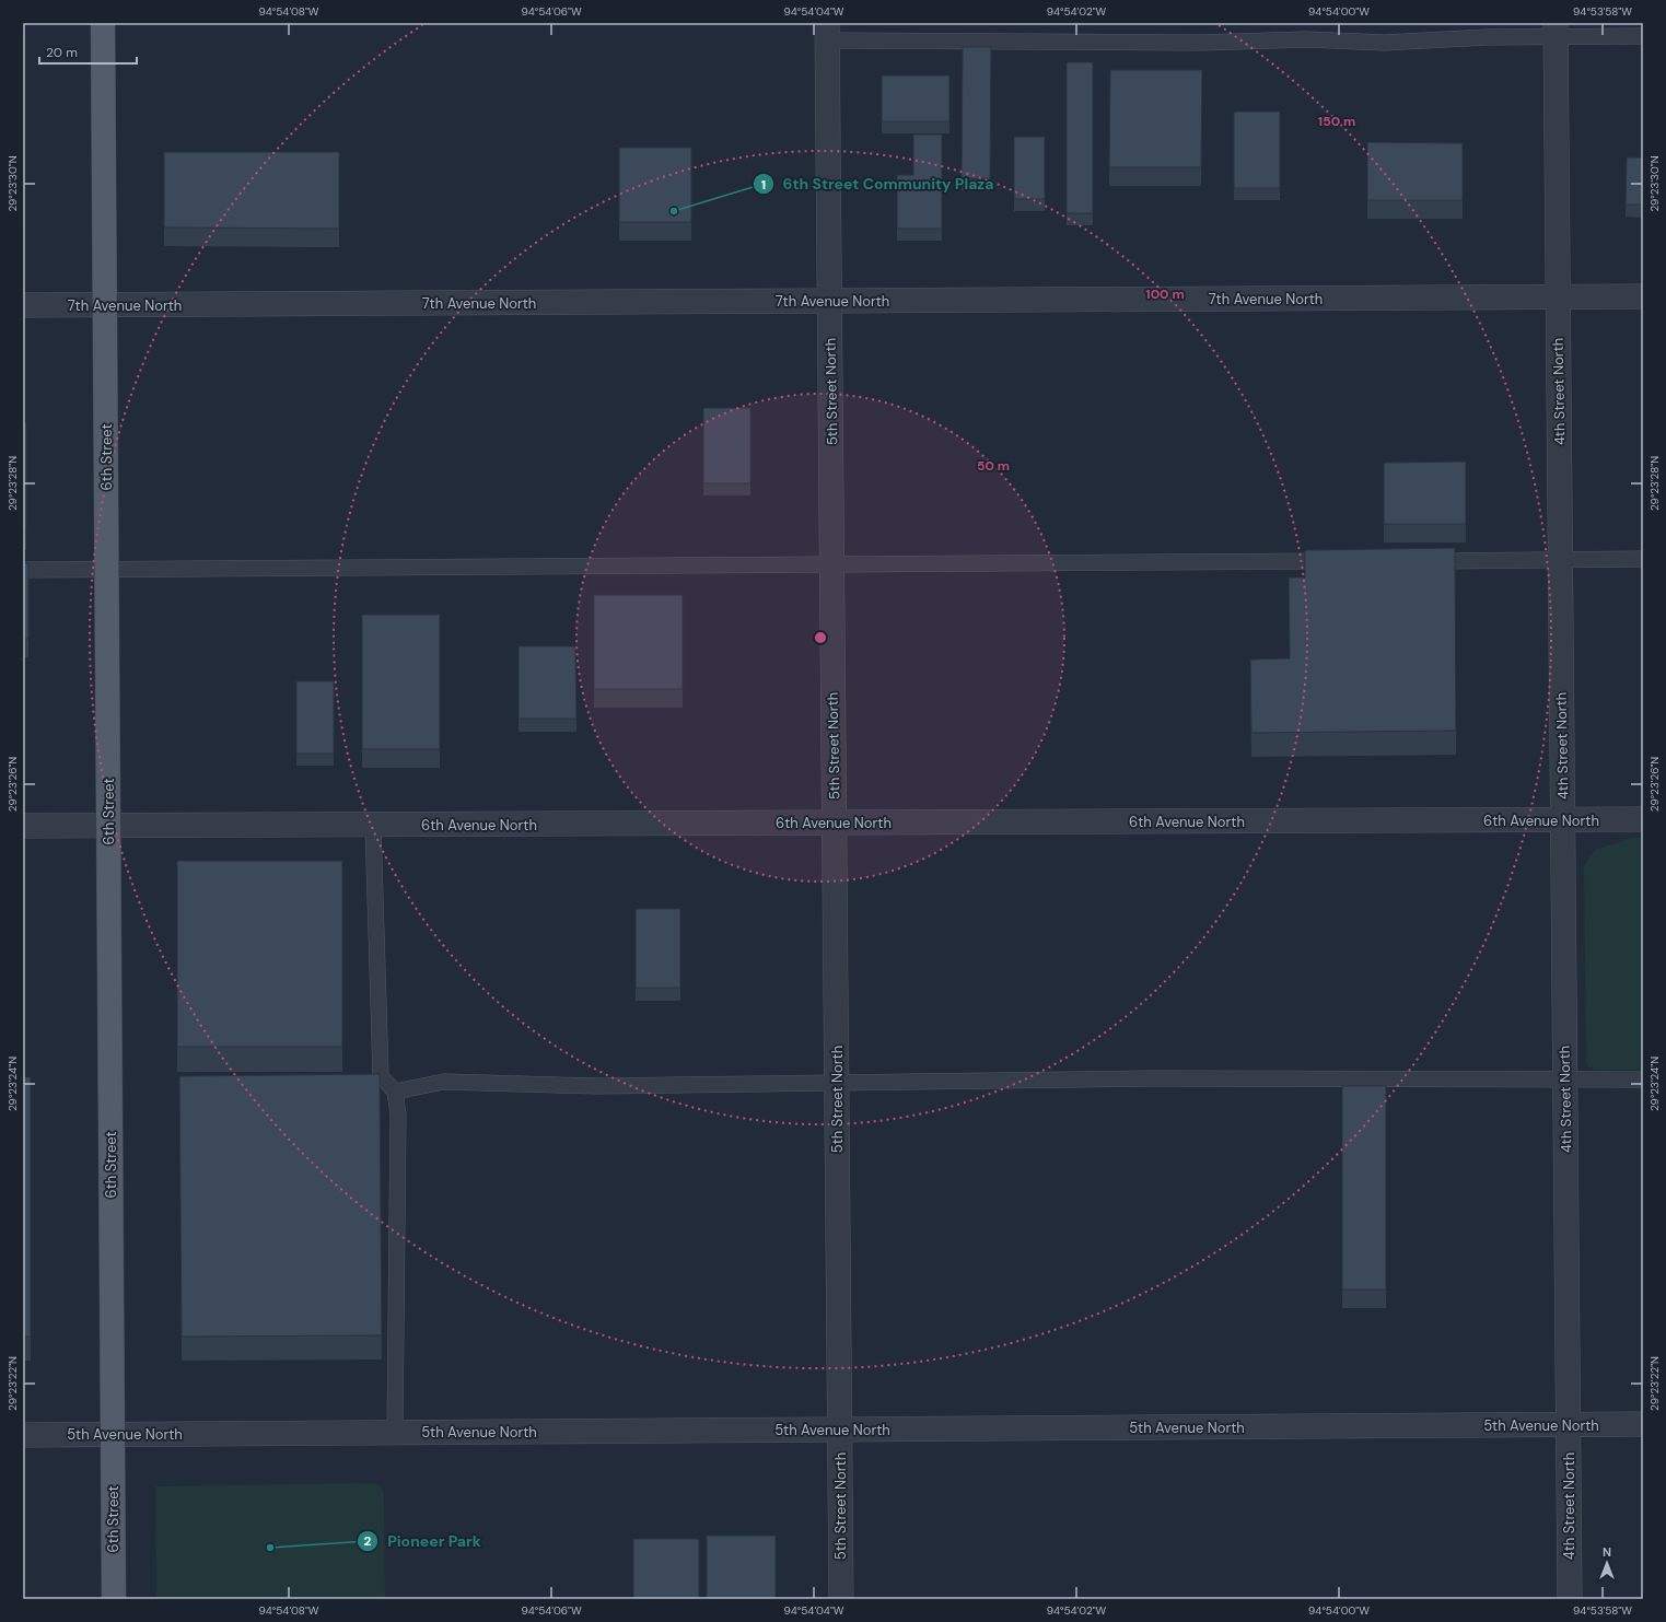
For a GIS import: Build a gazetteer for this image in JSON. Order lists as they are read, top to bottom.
{
  "streets": {
    "main road": ["6th Street"],
    "street": [
      "7th Avenue North",
      "5th Street North",
      "4th Street North",
      "6th Avenue North",
      "5th Avenue North"
    ]
  },
  "crossings": [
    ["7th Avenue North", "5th Street North"],
    ["7th Avenue North", "4th Street North"],
    ["7th Avenue North", "6th Street"],
    ["5th Street North", "6th Avenue North"],
    ["5th Street North", "5th Avenue North"],
    ["4th Street North", "6th Avenue North"],
    ["4th Street North", "5th Avenue North"],
    ["6th Street", "6th Avenue North"],
    ["6th Street", "5th Avenue North"]
  ],
  "places": ["6th Street Community Plaza", "Pioneer Park"],
  "scale_bar": "20 m",
  "north": "top",
  "coordinates": [
    "94°54'08\"W",
    "94°54'06\"W",
    "94°54'04\"W",
    "94°54'02\"W",
    "94°54'00\"W",
    "94°53'58\"W",
    "29°23'30\"N",
    "29°23'28\"N",
    "29°23'26\"N",
    "29°23'24\"N",
    "29°23'22\"N"
  ],
  "rings": ["150 m", "100 m", "50 m"]
}
